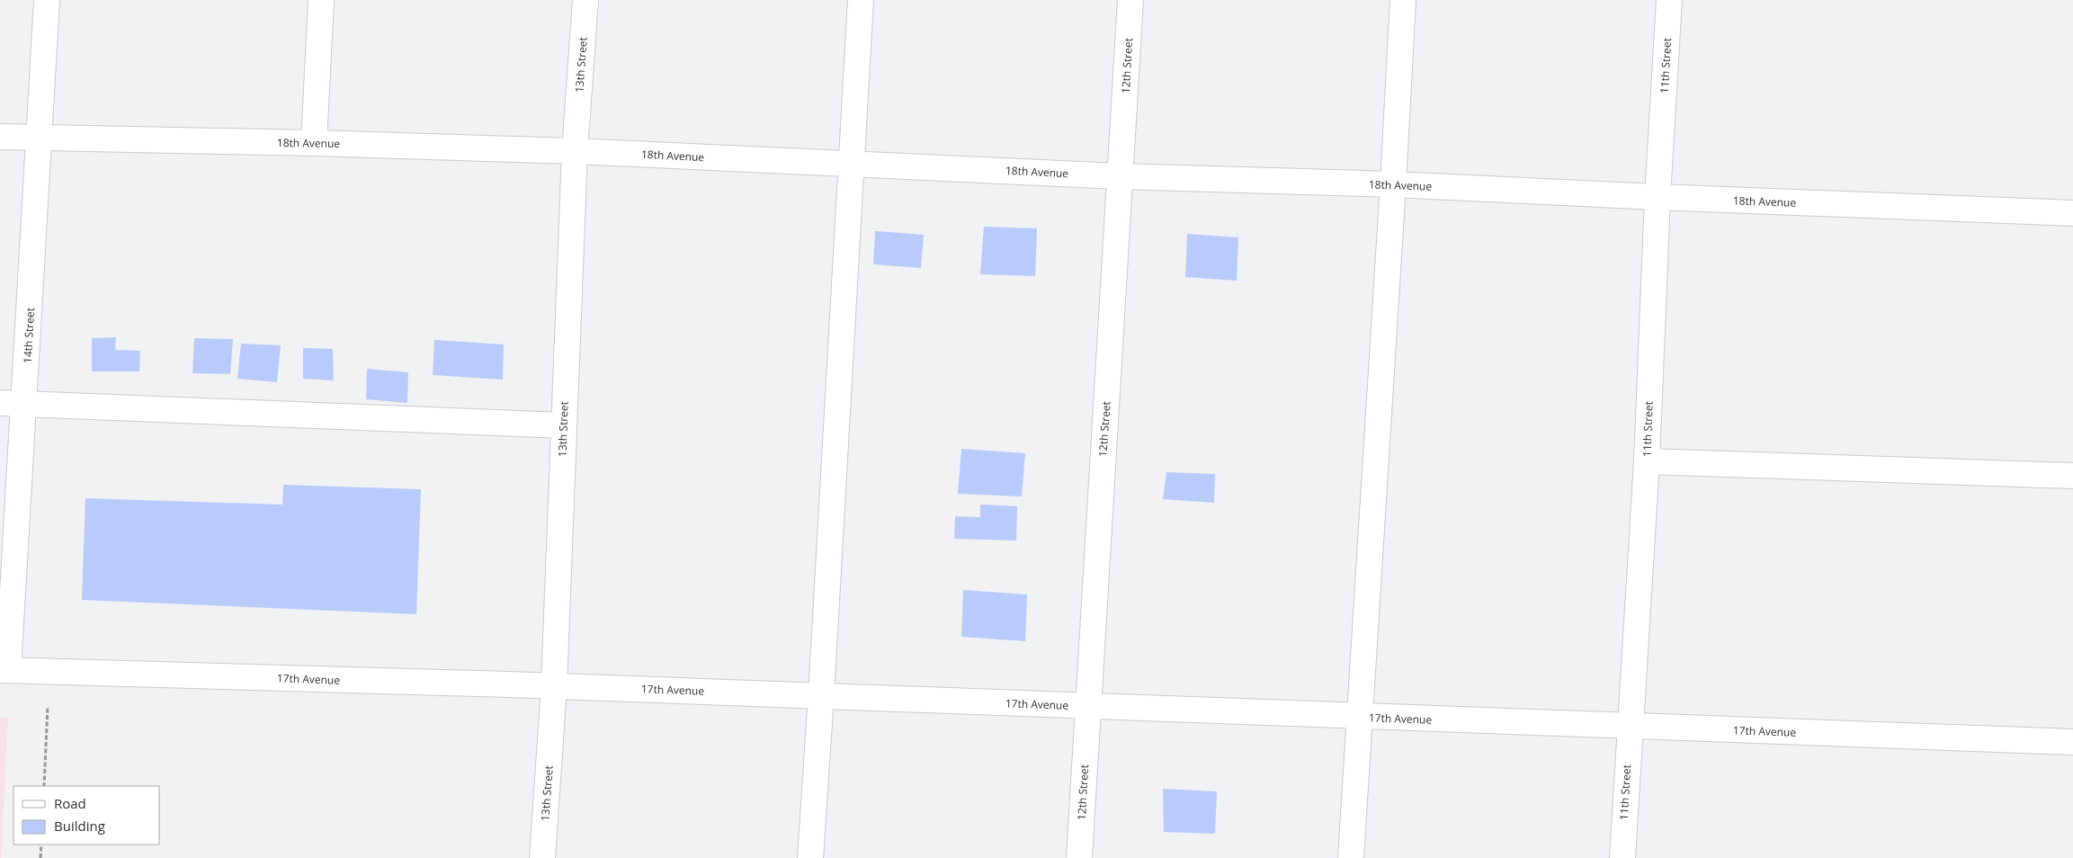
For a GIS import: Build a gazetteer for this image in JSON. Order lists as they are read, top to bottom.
{
  "streets": {
    "street": [
      "13th Street",
      "12th Street",
      "11th Street",
      "18th Avenue",
      "14th Street",
      "17th Avenue"
    ]
  },
  "crossings": [
    ["13th Street", "18th Avenue"],
    ["13th Street", "17th Avenue"],
    ["12th Street", "18th Avenue"],
    ["12th Street", "17th Avenue"],
    ["11th Street", "18th Avenue"],
    ["11th Street", "17th Avenue"],
    ["18th Avenue", "14th Street"],
    ["14th Street", "17th Avenue"]
  ],
  "legend": ["Road", "Building"]
}
